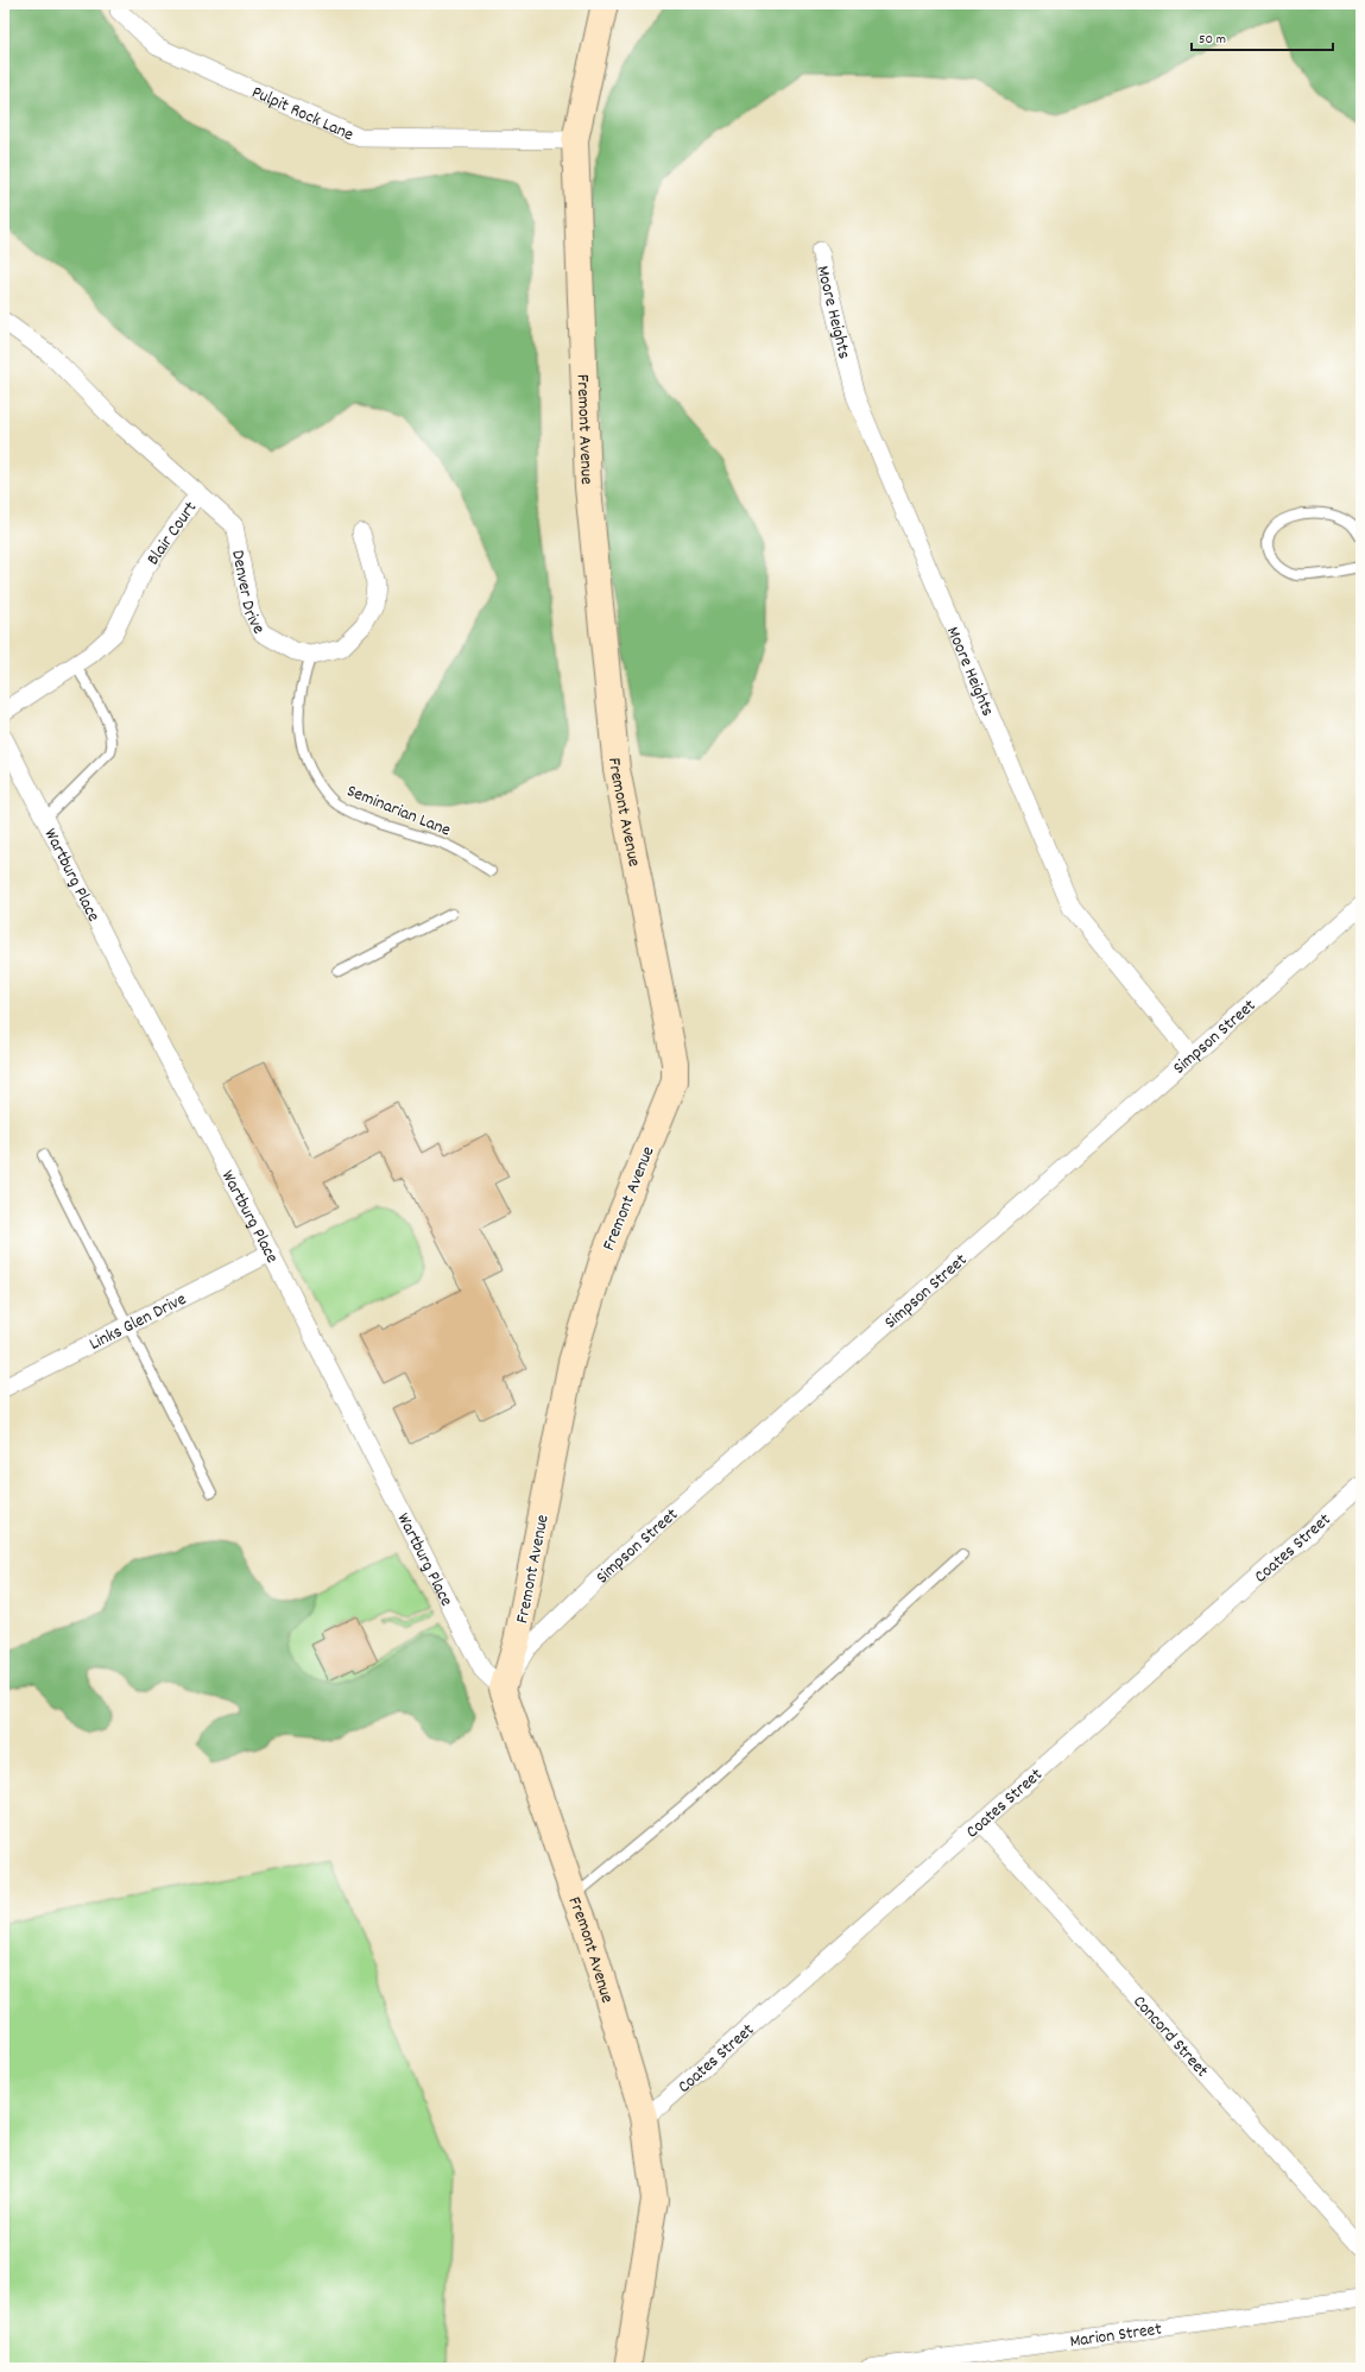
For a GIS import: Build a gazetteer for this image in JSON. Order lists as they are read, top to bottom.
{
  "streets": {
    "main road": ["Fremont Avenue"],
    "street": [
      "Pulpit Rock Lane",
      "Moore Heights",
      "Blair Court",
      "Denver Drive",
      "Wartburg Place",
      "Simpson Street",
      "Links Glen Drive",
      "Coates Street",
      "Concord Street",
      "Marion Street"
    ],
    "lane": ["Seminarian Lane"]
  },
  "crossings": [
    ["Pulpit Rock Lane", "Fremont Avenue"],
    ["Moore Heights", "Simpson Street"],
    ["Fremont Avenue", "Wartburg Place"],
    ["Fremont Avenue", "Simpson Street"],
    ["Fremont Avenue", "Coates Street"],
    ["Blair Court", "Denver Drive"],
    ["Denver Drive", "Seminarian Lane"],
    ["Wartburg Place", "Simpson Street"],
    ["Wartburg Place", "Links Glen Drive"],
    ["Coates Street", "Concord Street"]
  ],
  "scale_bar": "50 m"
}
